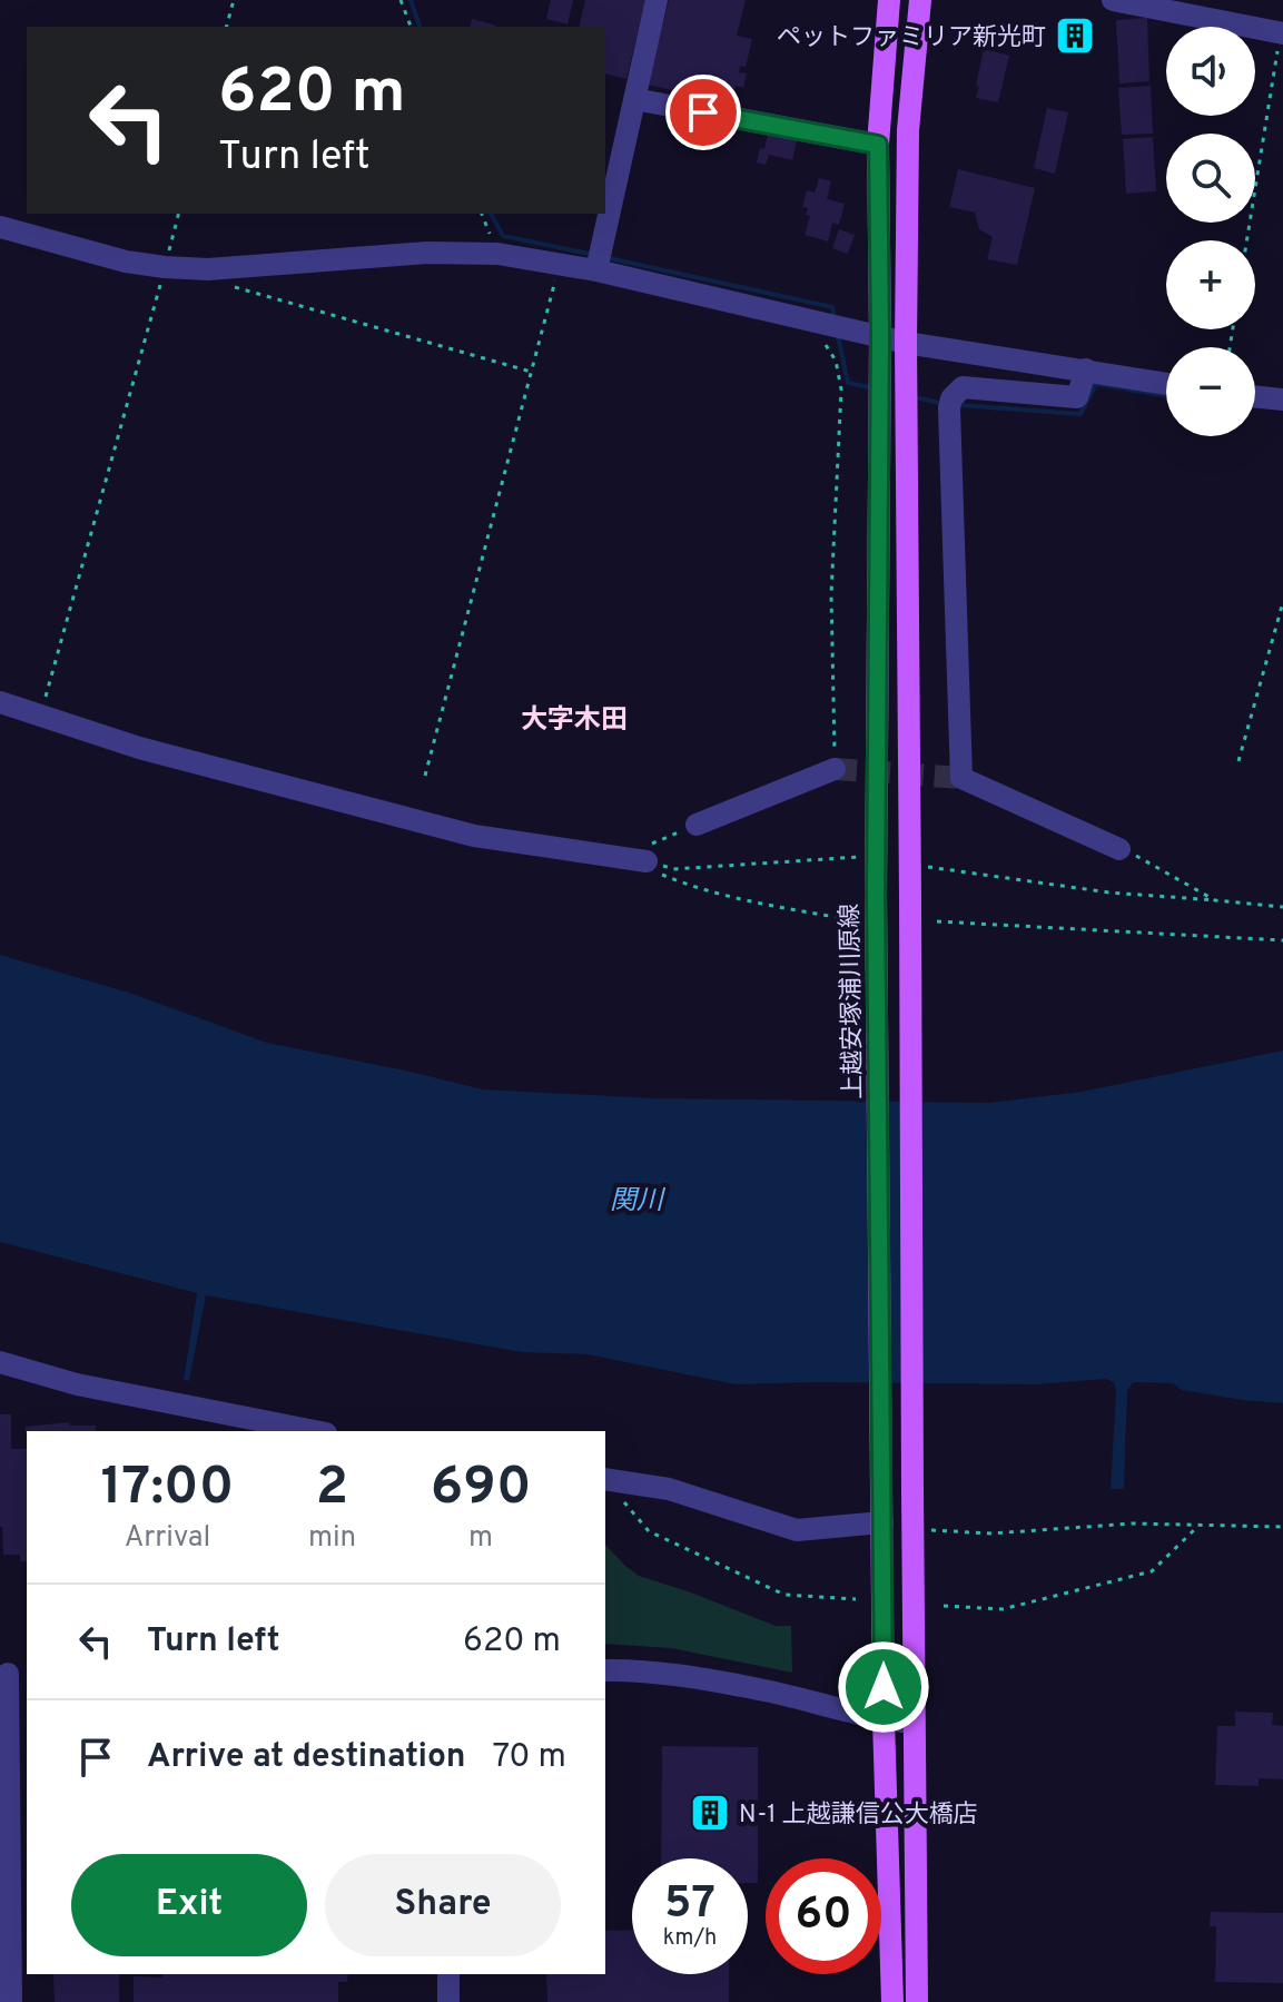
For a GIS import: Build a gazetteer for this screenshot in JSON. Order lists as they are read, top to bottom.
{
  "streets": {
    "main road": ["上越安塚浦川原線"]
  },
  "districts": ["大字木田"],
  "water": ["関川"],
  "places": {
    "building": ["ペットファミリア新光町", "N-1 上越謙信公大橋店"]
  },
  "page": {
    "map_buttons": ["+", "−"],
    "turn": ["620 m", "Turn left"],
    "eta": [
      "17:00",
      "Arrival",
      "2",
      "min",
      "690",
      "m"
    ],
    "list": [
      {
        "name": "Turn left",
        "value": "620 m"
      },
      {
        "name": "Arrive at destination",
        "value": "70 m"
      }
    ],
    "buttons": ["Exit", "Share"],
    "speed": "57 km/h",
    "limit": "60"
  }
}
